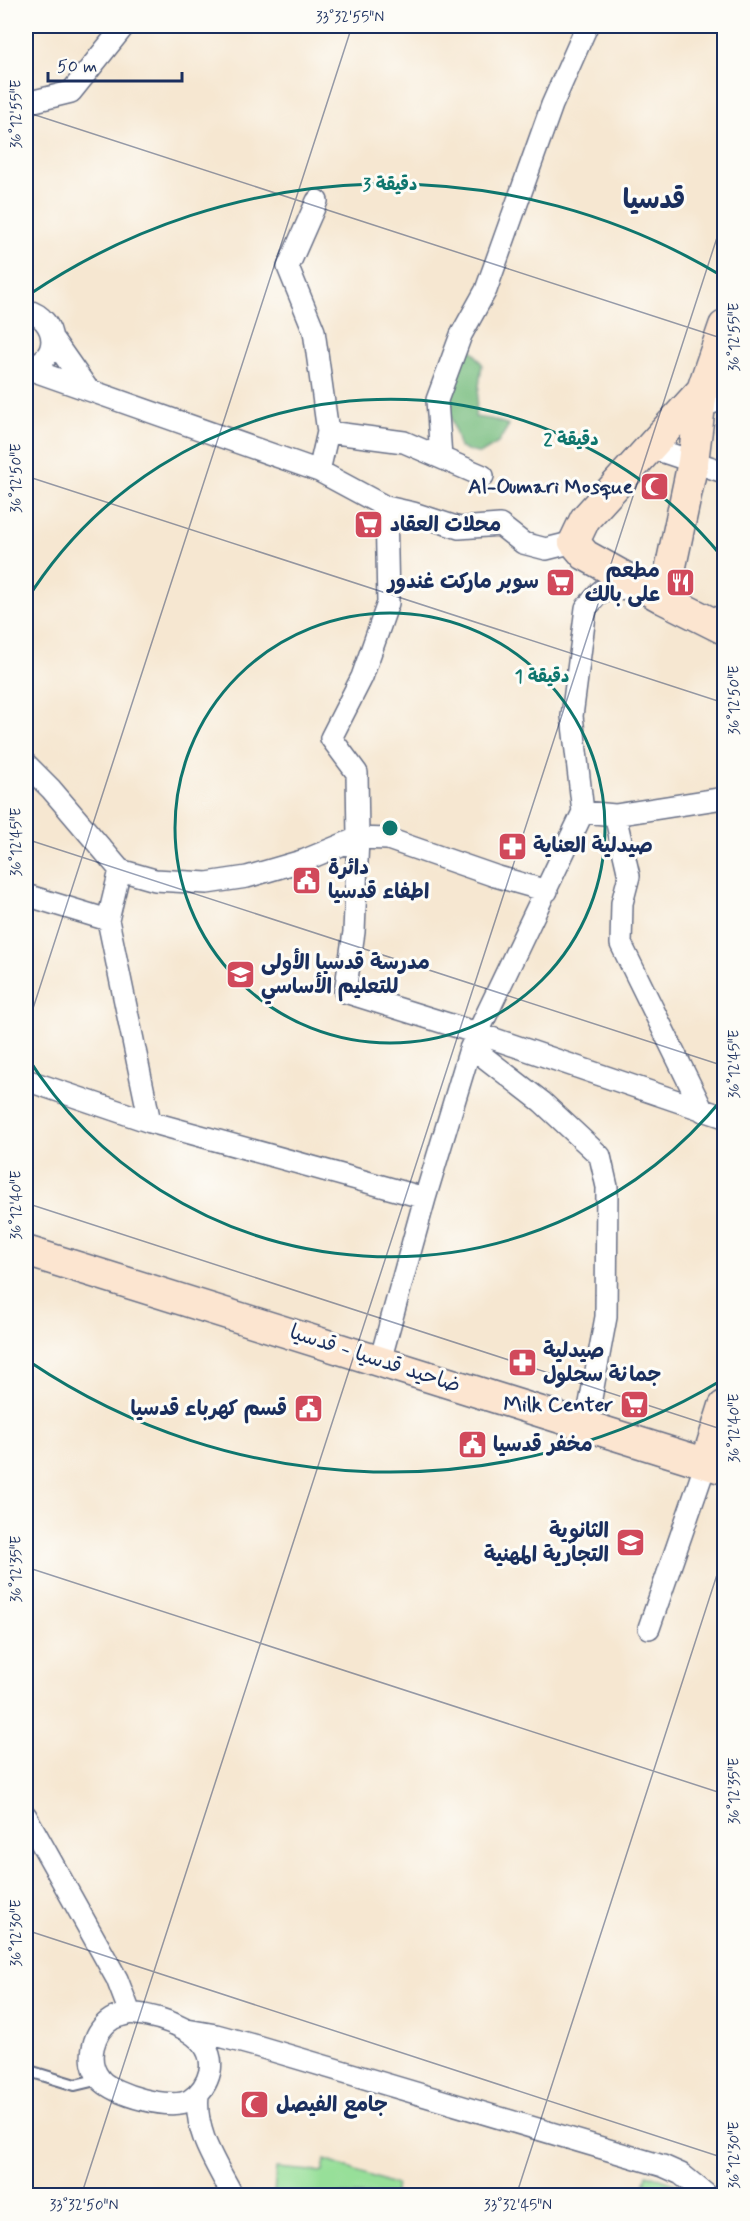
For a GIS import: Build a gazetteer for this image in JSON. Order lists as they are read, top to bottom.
{
  "streets": {
    "main road": ["ضاحيد قدسيا - قدسيا"]
  },
  "districts": ["قدسيا"],
  "places": {
    "mosque": ["Al-Oumari Mosque", "جامع الفيصل"],
    "supermarket": ["محلات العقاد", "سوبر ماركت غندور", "Milk Center"],
    "restaurant": ["مطعم على بالك"],
    "pharmacy": ["صيدلية العناية", "صيدلية جمانة سحلول"],
    "public building": ["دائرة اطفاء قدسيا", "قسم كهرباء قدسيا", "مخفر قدسيا"],
    "school or university": ["مدرسة قدسيا الأولى للتعليم الأساسي", "الثانوية التجارية المهنية"]
  },
  "scale_bar": "50 m",
  "coordinates": [
    "33°32'55\"N",
    "36°12'55\"E",
    "36°12'50\"E",
    "36°12'45\"E",
    "36°12'40\"E",
    "36°12'35\"E",
    "36°12'30\"E",
    "33°32'50\"N",
    "33°32'45\"N"
  ],
  "rings": ["3 دقيقة", "2 دقيقة", "1 دقيقة"]
}
